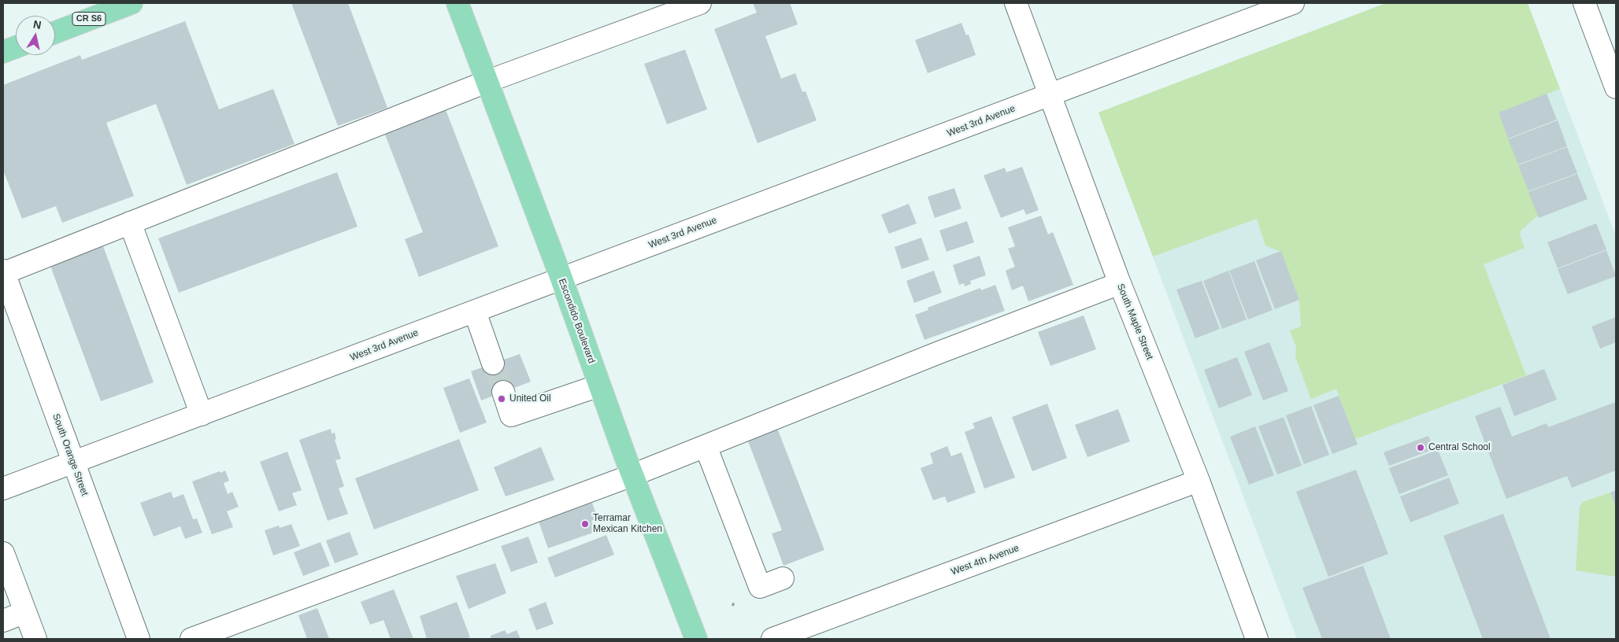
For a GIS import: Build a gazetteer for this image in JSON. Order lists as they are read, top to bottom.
{
  "streets": {
    "main road": ["CR S6", "Escondido Boulevard"],
    "street": [
      "West 3rd Avenue",
      "South Maple Street",
      "South Orange Street",
      "West 4th Avenue"
    ]
  },
  "crossings": [
    ["West 3rd Avenue", "Escondido Boulevard"],
    ["West 3rd Avenue", "South Maple Street"],
    ["West 3rd Avenue", "South Orange Street"],
    ["South Maple Street", "West 4th Avenue"]
  ],
  "places": ["United Oil", "Central School", "Terramar Mexican Kitchen"],
  "north": "top"
}
